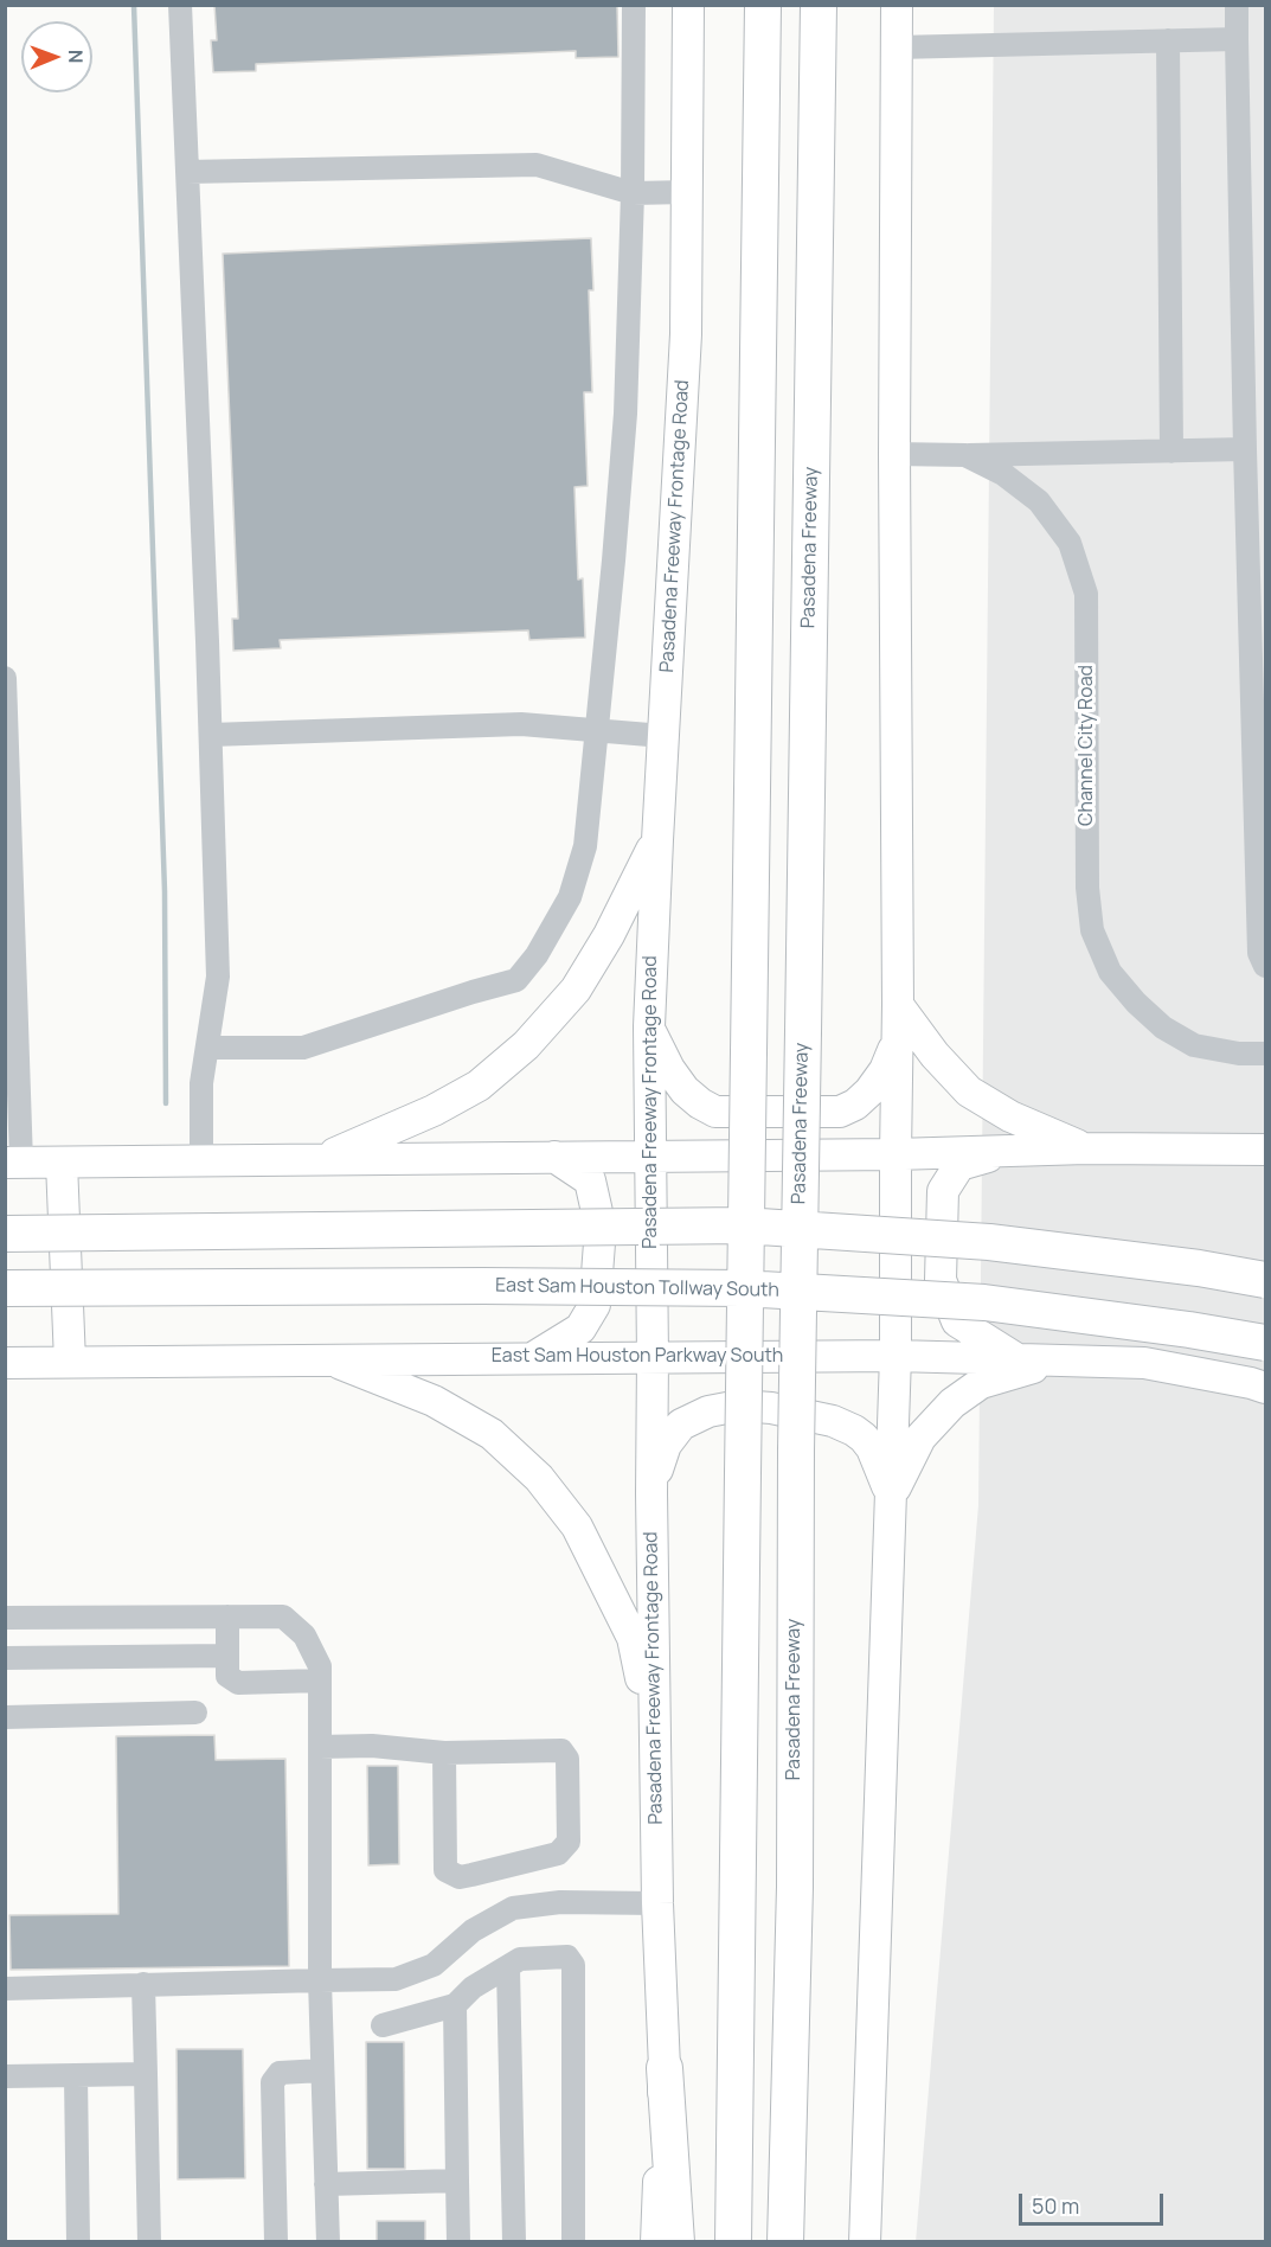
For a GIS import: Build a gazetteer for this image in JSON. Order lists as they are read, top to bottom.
{
  "streets": {
    "highway": ["Pasadena Freeway", "East Sam Houston Tollway South"],
    "main road": ["Pasadena Freeway Frontage Road", "East Sam Houston Parkway South"],
    "street": ["Channel City Road"]
  },
  "crossings": [
    ["Pasadena Freeway Frontage Road", "East Sam Houston Parkway South"]
  ],
  "scale_bar": "50 m",
  "north": "right"
}
